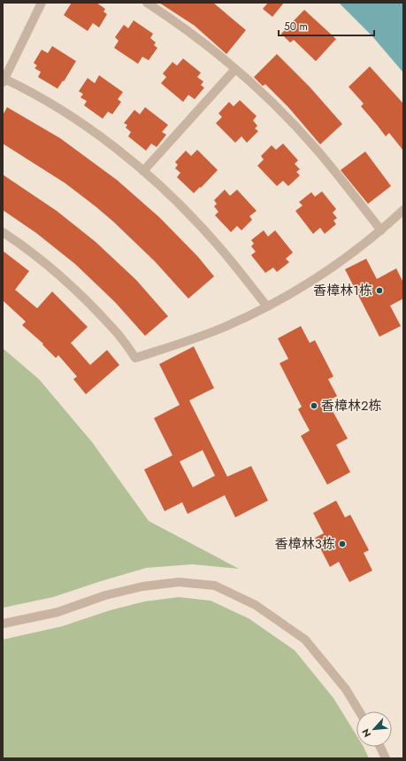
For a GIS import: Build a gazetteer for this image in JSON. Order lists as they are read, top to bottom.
{
  "places": ["香樟林1栋", "香樟林2栋", "香樟林3栋"],
  "scale_bar": "50 m",
  "north": "bottom left"
}
